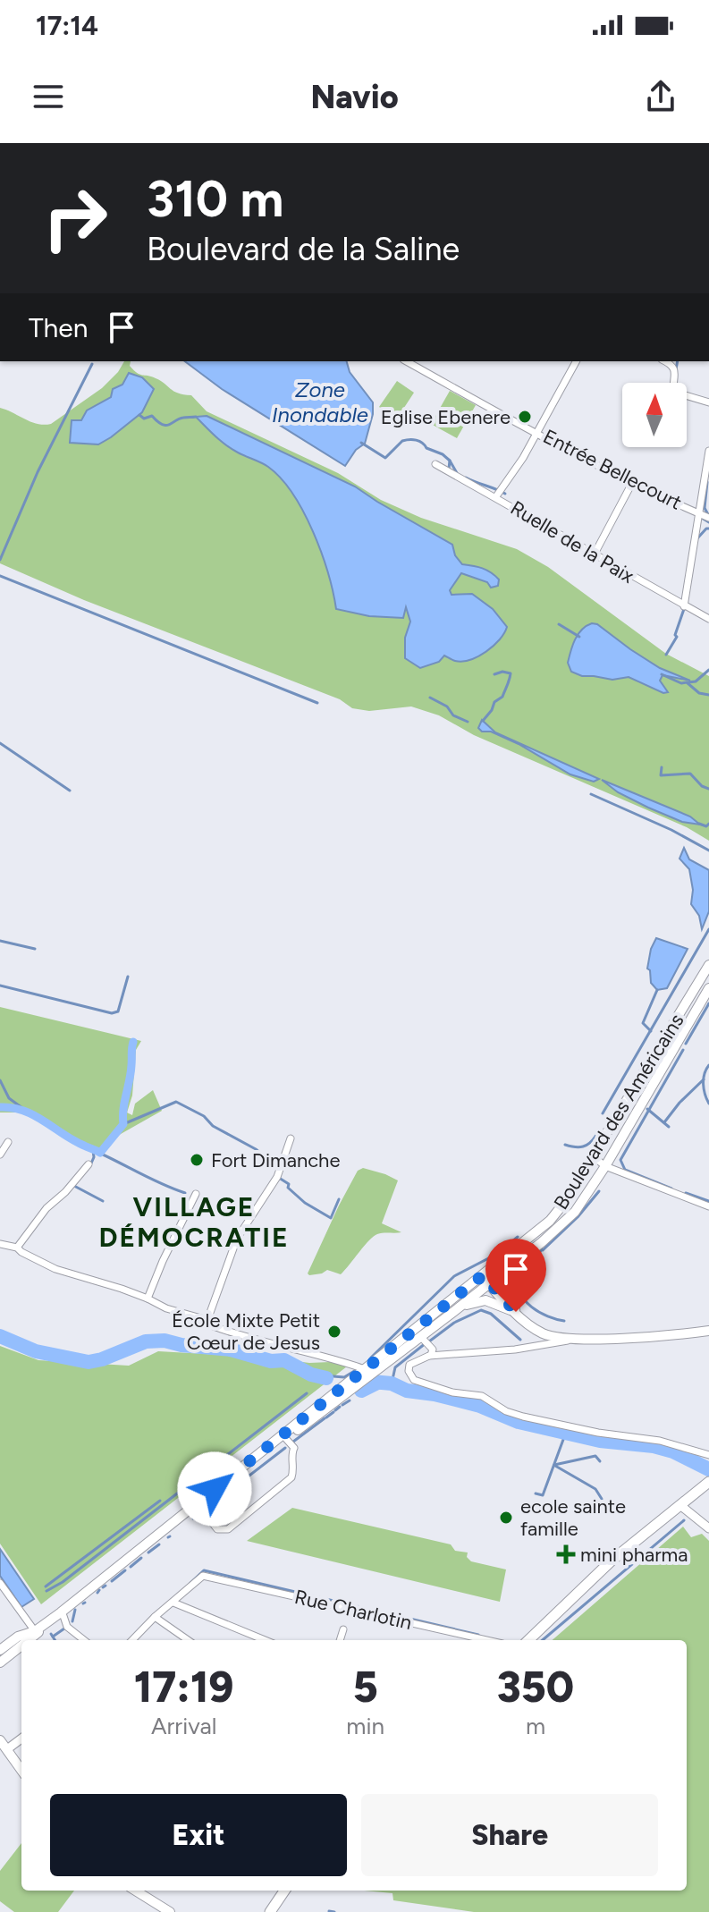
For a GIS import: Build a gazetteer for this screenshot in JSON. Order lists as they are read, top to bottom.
{
  "streets": {
    "main road": ["Boulevard des Américains"],
    "street": ["Entrée Bellecourt", "Ruelle de la Paix", "Rue Charlotin"]
  },
  "districts": ["VILLAGE DÉMOCRATIE"],
  "water": ["Zone Inondable"],
  "places": {
    "other": [
      "Eglise Ebenere",
      "Fort Dimanche",
      "École Mixte Petit Cœur de Jesus",
      "ecole sainte famille"
    ],
    "health": ["mini pharma"]
  },
  "north": "top",
  "page": {
    "status": "17:14",
    "header": "Navio",
    "turn": ["310 m", "Boulevard de la Saline"],
    "then": "Then",
    "eta": [
      "17:19",
      "Arrival",
      "5",
      "min",
      "350",
      "m"
    ],
    "buttons": ["Exit", "Share"]
  }
}
